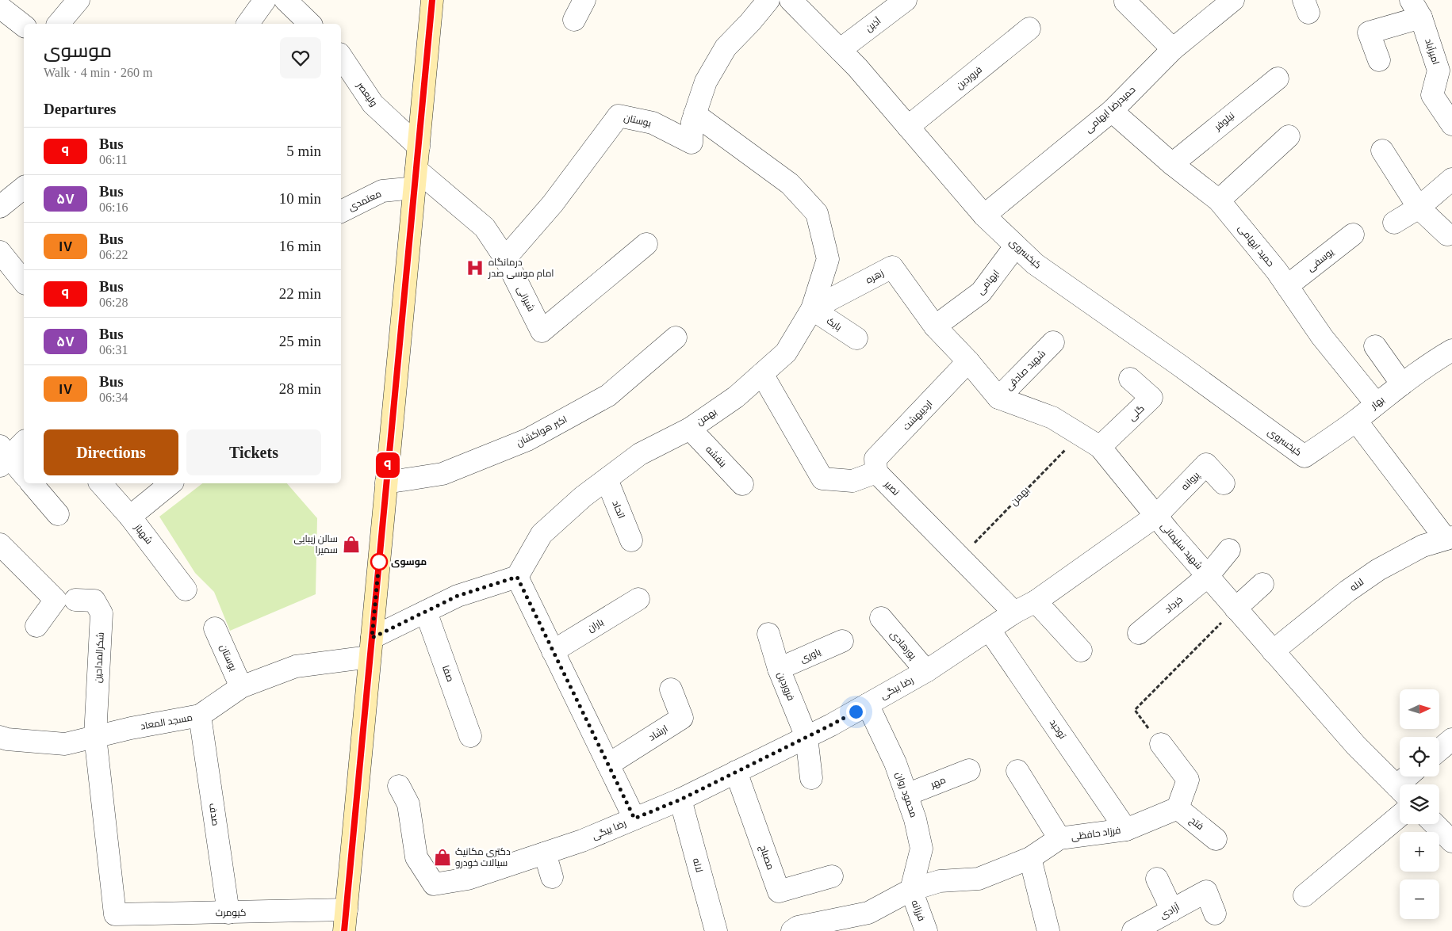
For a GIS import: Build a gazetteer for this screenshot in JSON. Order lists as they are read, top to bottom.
{
  "streets": {
    "street": [
      "آذین",
      "امیرآباد",
      "فروردین",
      "ولیعصر",
      "حمیدرضا ایهامی",
      "بوستان",
      "نیلوفر",
      "معتمدی",
      "حمید ایهامی",
      "کیخسروی",
      "یوسفی",
      "زهره",
      "ایهامی",
      "شیرانی",
      "بابک",
      "شهید صادقی",
      "بهار",
      "گلی",
      "اردیبهشت",
      "بهمن",
      "اکبر هواکشان",
      "بنفشه",
      "پروانه",
      "نصیر",
      "اتحاد",
      "شهباز",
      "شهید سلیمانی",
      "لاله",
      "خرداد",
      "باران",
      "پورهادی",
      "یاوری",
      "شکرالمداحین",
      "صفا",
      "رضا بیگی",
      "مسجد المعاد",
      "توحید",
      "ارشاد",
      "مهر",
      "محمود روان",
      "صدف",
      "فتح",
      "فرزاد حافظی",
      "مصباح",
      "فرزانه",
      "آزادی",
      "کیومرث"
    ]
  },
  "crossings": [
    ["آذین", "کیخسروی"],
    ["فروردین", "کیخسروی"],
    ["فروردین", "یاوری"],
    ["فروردین", "رضا بیگی"],
    ["حمیدرضا ایهامی", "حمید ایهامی"],
    ["حمیدرضا ایهامی", "کیخسروی"],
    ["بوستان", "شیرانی"],
    ["بوستان", "بهمن"],
    ["بوستان", "مسجد المعاد"],
    ["نیلوفر", "حمید ایهامی"],
    ["معتمدی", "شیرانی"],
    ["حمید ایهامی", "یوسفی"],
    ["حمید ایهامی", "بهار"],
    ["کیخسروی", "ایهامی"],
    ["کیخسروی", "بهار"],
    ["زهره", "ایهامی"],
    ["زهره", "بابک"],
    ["زهره", "بهمن"],
    ["بابک", "بهمن"],
    ["شهید صادقی", "شهید سلیمانی"],
    ["گلی", "شهید سلیمانی"],
    ["اردیبهشت", "نصیر"],
    ["بهمن", "بنفشه"],
    ["بهمن", "نصیر"],
    ["بهمن", "اتحاد"],
    ["بهمن", "شهید سلیمانی"],
    ["پروانه", "شهید سلیمانی"],
    ["پروانه", "رضا بیگی"],
    ["نصیر", "رضا بیگی"],
    ["شهید سلیمانی", "لاله"],
    ["شهید سلیمانی", "خرداد"],
    ["شهید سلیمانی", "رضا بیگی"],
    ["لاله", "رضا بیگی"],
    ["پورهادی", "رضا بیگی"],
    ["شکرالمداحین", "مسجد المعاد"],
    ["شکرالمداحین", "کیومرث"],
    ["رضا بیگی", "توحید"],
    ["رضا بیگی", "محمود روان"],
    ["رضا بیگی", "مصباح"],
    ["مسجد المعاد", "صدف"],
    ["مسجد المعاد", "کیومرث"],
    ["توحید", "فرزاد حافظی"],
    ["مهر", "محمود روان"],
    ["محمود روان", "فرزاد حافظی"],
    ["محمود روان", "فرزانه"],
    ["صدف", "کیومرث"],
    ["فتح", "فرزاد حافظی"],
    ["فرزاد حافظی", "فرزانه"]
  ],
  "places": {
    "hospital": ["درمانگاه امام موسی صدر"],
    "shop": ["سالن زیبایی سمیرا", "دکتری مکانیک سیالات خودرو"],
    "other": ["موسوی"]
  },
  "lines": ["bus line ۹"],
  "north": "right",
  "page": {
    "on_map": "۹",
    "heading": [
      ["موسوی", "Walk · 4 min · 260 m"],
      "Departures"
    ],
    "list": [
      {
        "mark": "۹",
        "name": "Bus",
        "note": "06:11",
        "value": "5 min"
      },
      {
        "mark": "۵۷",
        "name": "Bus",
        "note": "06:16",
        "value": "10 min"
      },
      {
        "mark": "۱۷",
        "name": "Bus",
        "note": "06:22",
        "value": "16 min"
      },
      {
        "mark": "۹",
        "name": "Bus",
        "note": "06:28",
        "value": "22 min"
      },
      {
        "mark": "۵۷",
        "name": "Bus",
        "note": "06:31",
        "value": "25 min"
      },
      {
        "mark": "۱۷",
        "name": "Bus",
        "note": "06:34",
        "value": "28 min"
      }
    ],
    "buttons": ["Directions", "Tickets"],
    "map_buttons": ["+", "−"]
  }
}
